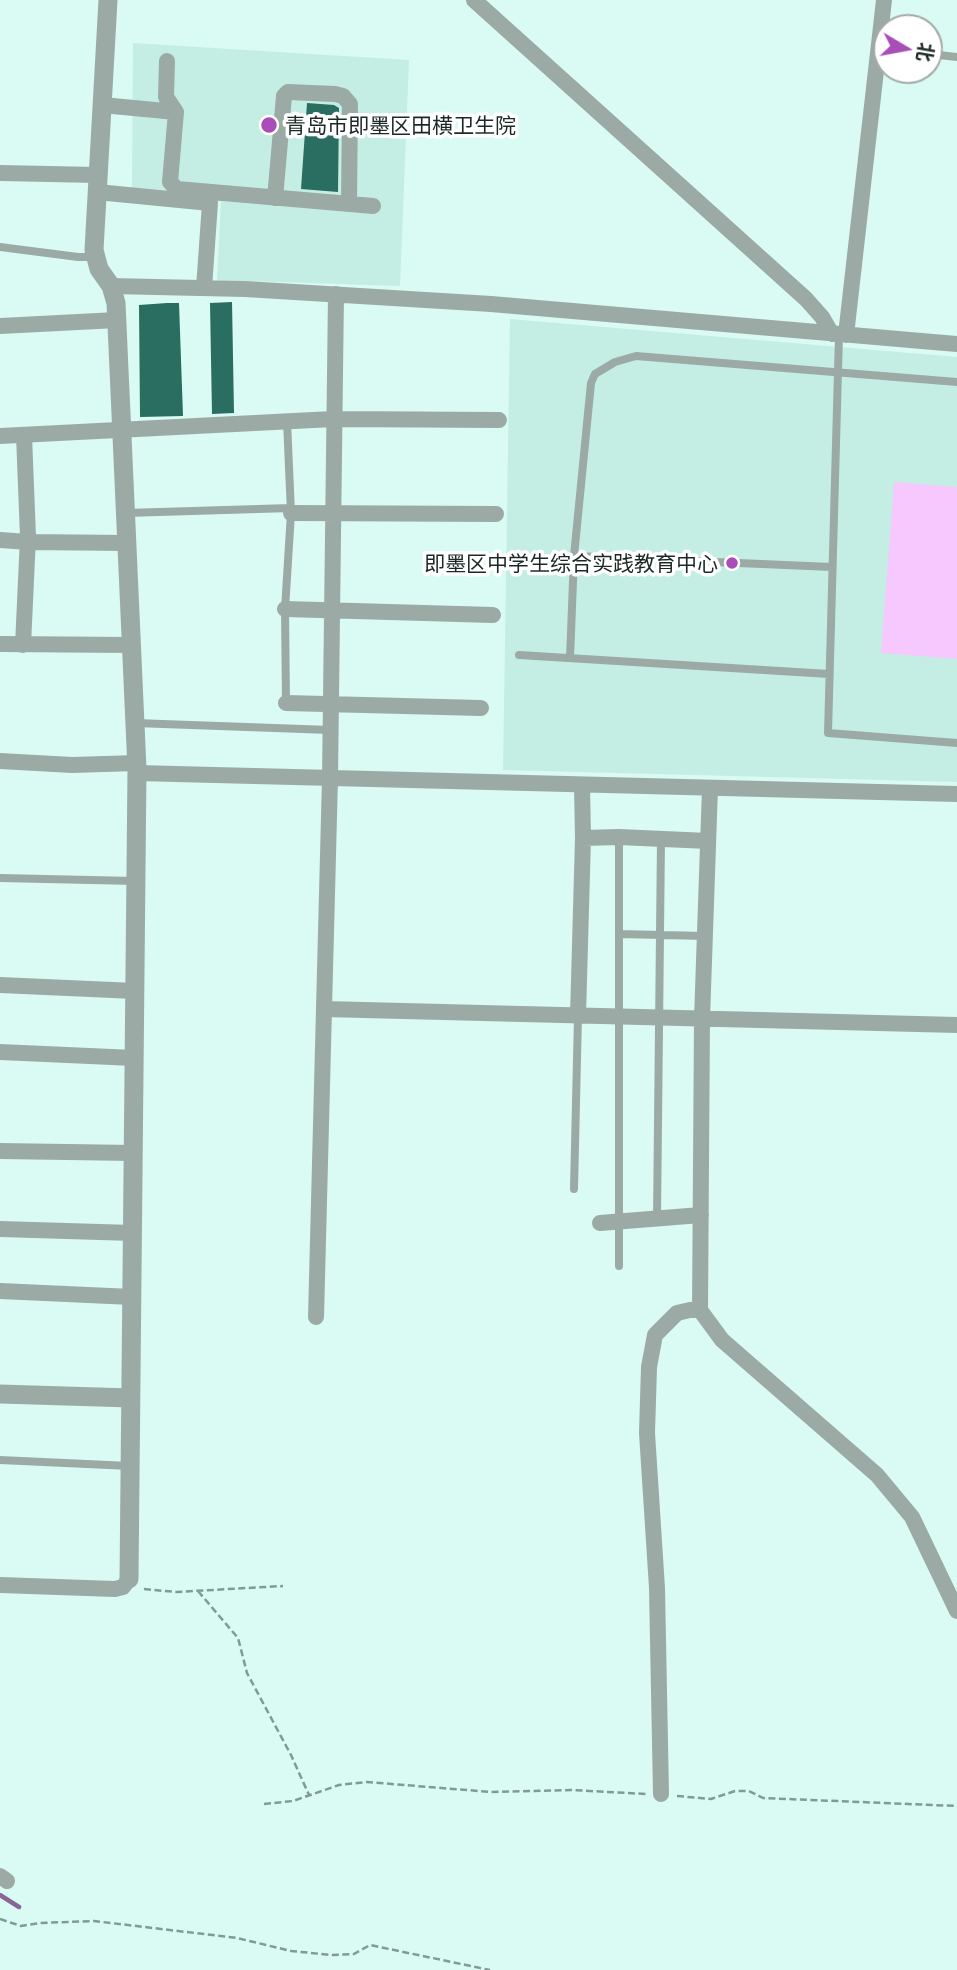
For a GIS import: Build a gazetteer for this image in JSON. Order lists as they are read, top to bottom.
{
  "places": ["青岛市即墨区田横卫生院", "即墨区中学生综合实践教育中心"],
  "north": "right"
}
